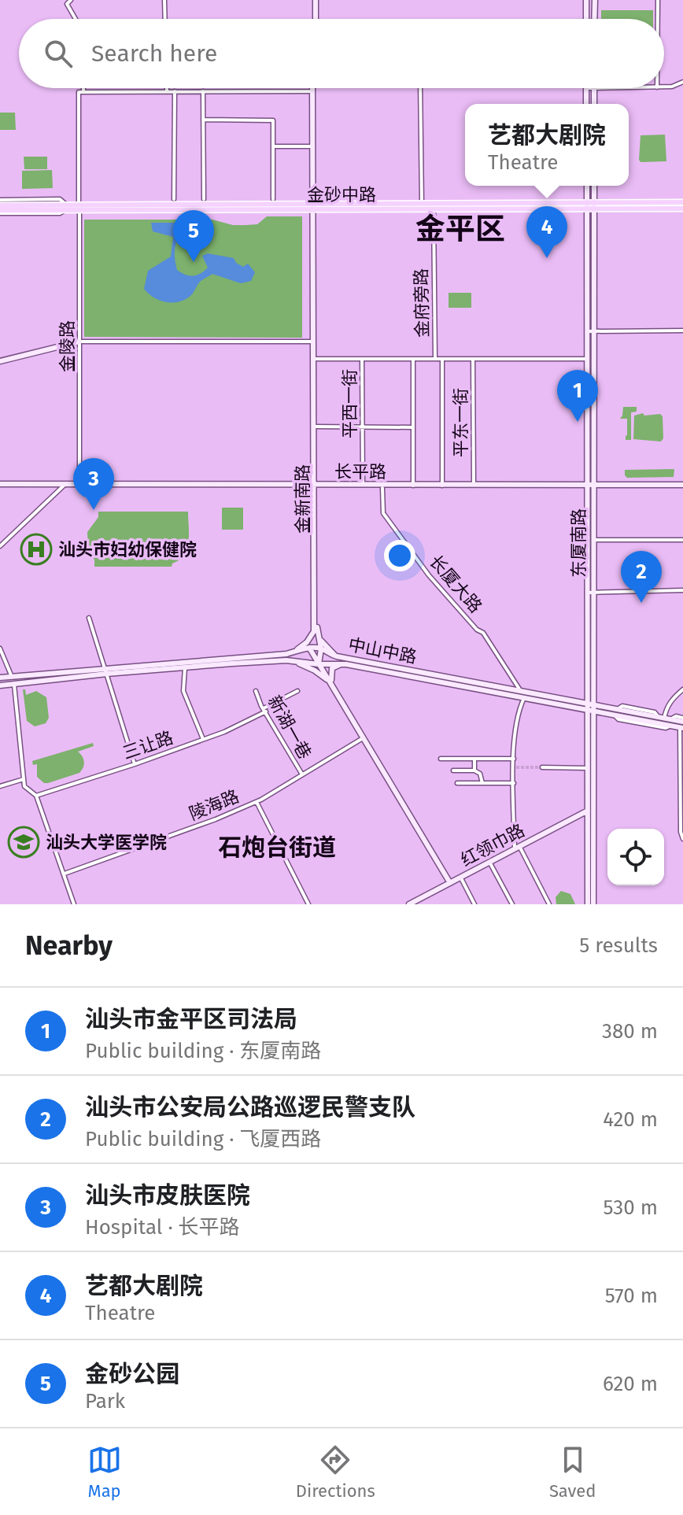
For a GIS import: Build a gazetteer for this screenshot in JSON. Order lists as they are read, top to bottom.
{
  "streets": {
    "main road": ["金砂中路"],
    "street": [
      "金府旁路",
      "金陵路",
      "平西一街",
      "平东一街",
      "长平路",
      "金新南路",
      "东厦南路",
      "长厦大路",
      "中山中路",
      "新湖一巷",
      "三让路",
      "陵海路",
      "红领巾路"
    ]
  },
  "crossings": [
    ["金砂中路", "金府旁路"],
    ["金砂中路", "金陵路"],
    ["金砂中路", "金新南路"],
    ["金砂中路", "东厦南路"],
    ["金陵路", "长平路"],
    ["平西一街", "长平路"],
    ["平东一街", "长平路"],
    ["长平路", "金新南路"],
    ["长平路", "东厦南路"],
    ["长平路", "长厦大路"],
    ["金新南路", "中山中路"],
    ["东厦南路", "中山中路"],
    ["东厦南路", "红领巾路"],
    ["长厦大路", "中山中路"],
    ["新湖一巷", "三让路"],
    ["新湖一巷", "陵海路"]
  ],
  "districts": ["金平区", "石炮台街道"],
  "places": {
    "hospital": ["汕头市妇幼保健院"],
    "school or university": ["汕头大学医学院"]
  },
  "page": {
    "search": "Search here",
    "popup": ["艺都大剧院", "Theatre"],
    "pins": [
      "4",
      "5",
      "1",
      "3",
      "2"
    ],
    "heading": ["Nearby", "5 results"],
    "list": [
      {
        "mark": "1",
        "name": "汕头市金平区司法局",
        "note": "Public building · 东厦南路",
        "value": "380 m"
      },
      {
        "mark": "2",
        "name": "汕头市公安局公路巡逻民警支队",
        "note": "Public building · 飞厦西路",
        "value": "420 m"
      },
      {
        "mark": "3",
        "name": "汕头市皮肤医院",
        "note": "Hospital · 长平路",
        "value": "530 m"
      },
      {
        "mark": "4",
        "name": "艺都大剧院",
        "note": "Theatre",
        "value": "570 m"
      },
      {
        "mark": "5",
        "name": "金砂公园",
        "note": "Park",
        "value": "620 m"
      }
    ],
    "nav": ["Map", "Directions", "Saved"]
  }
}
